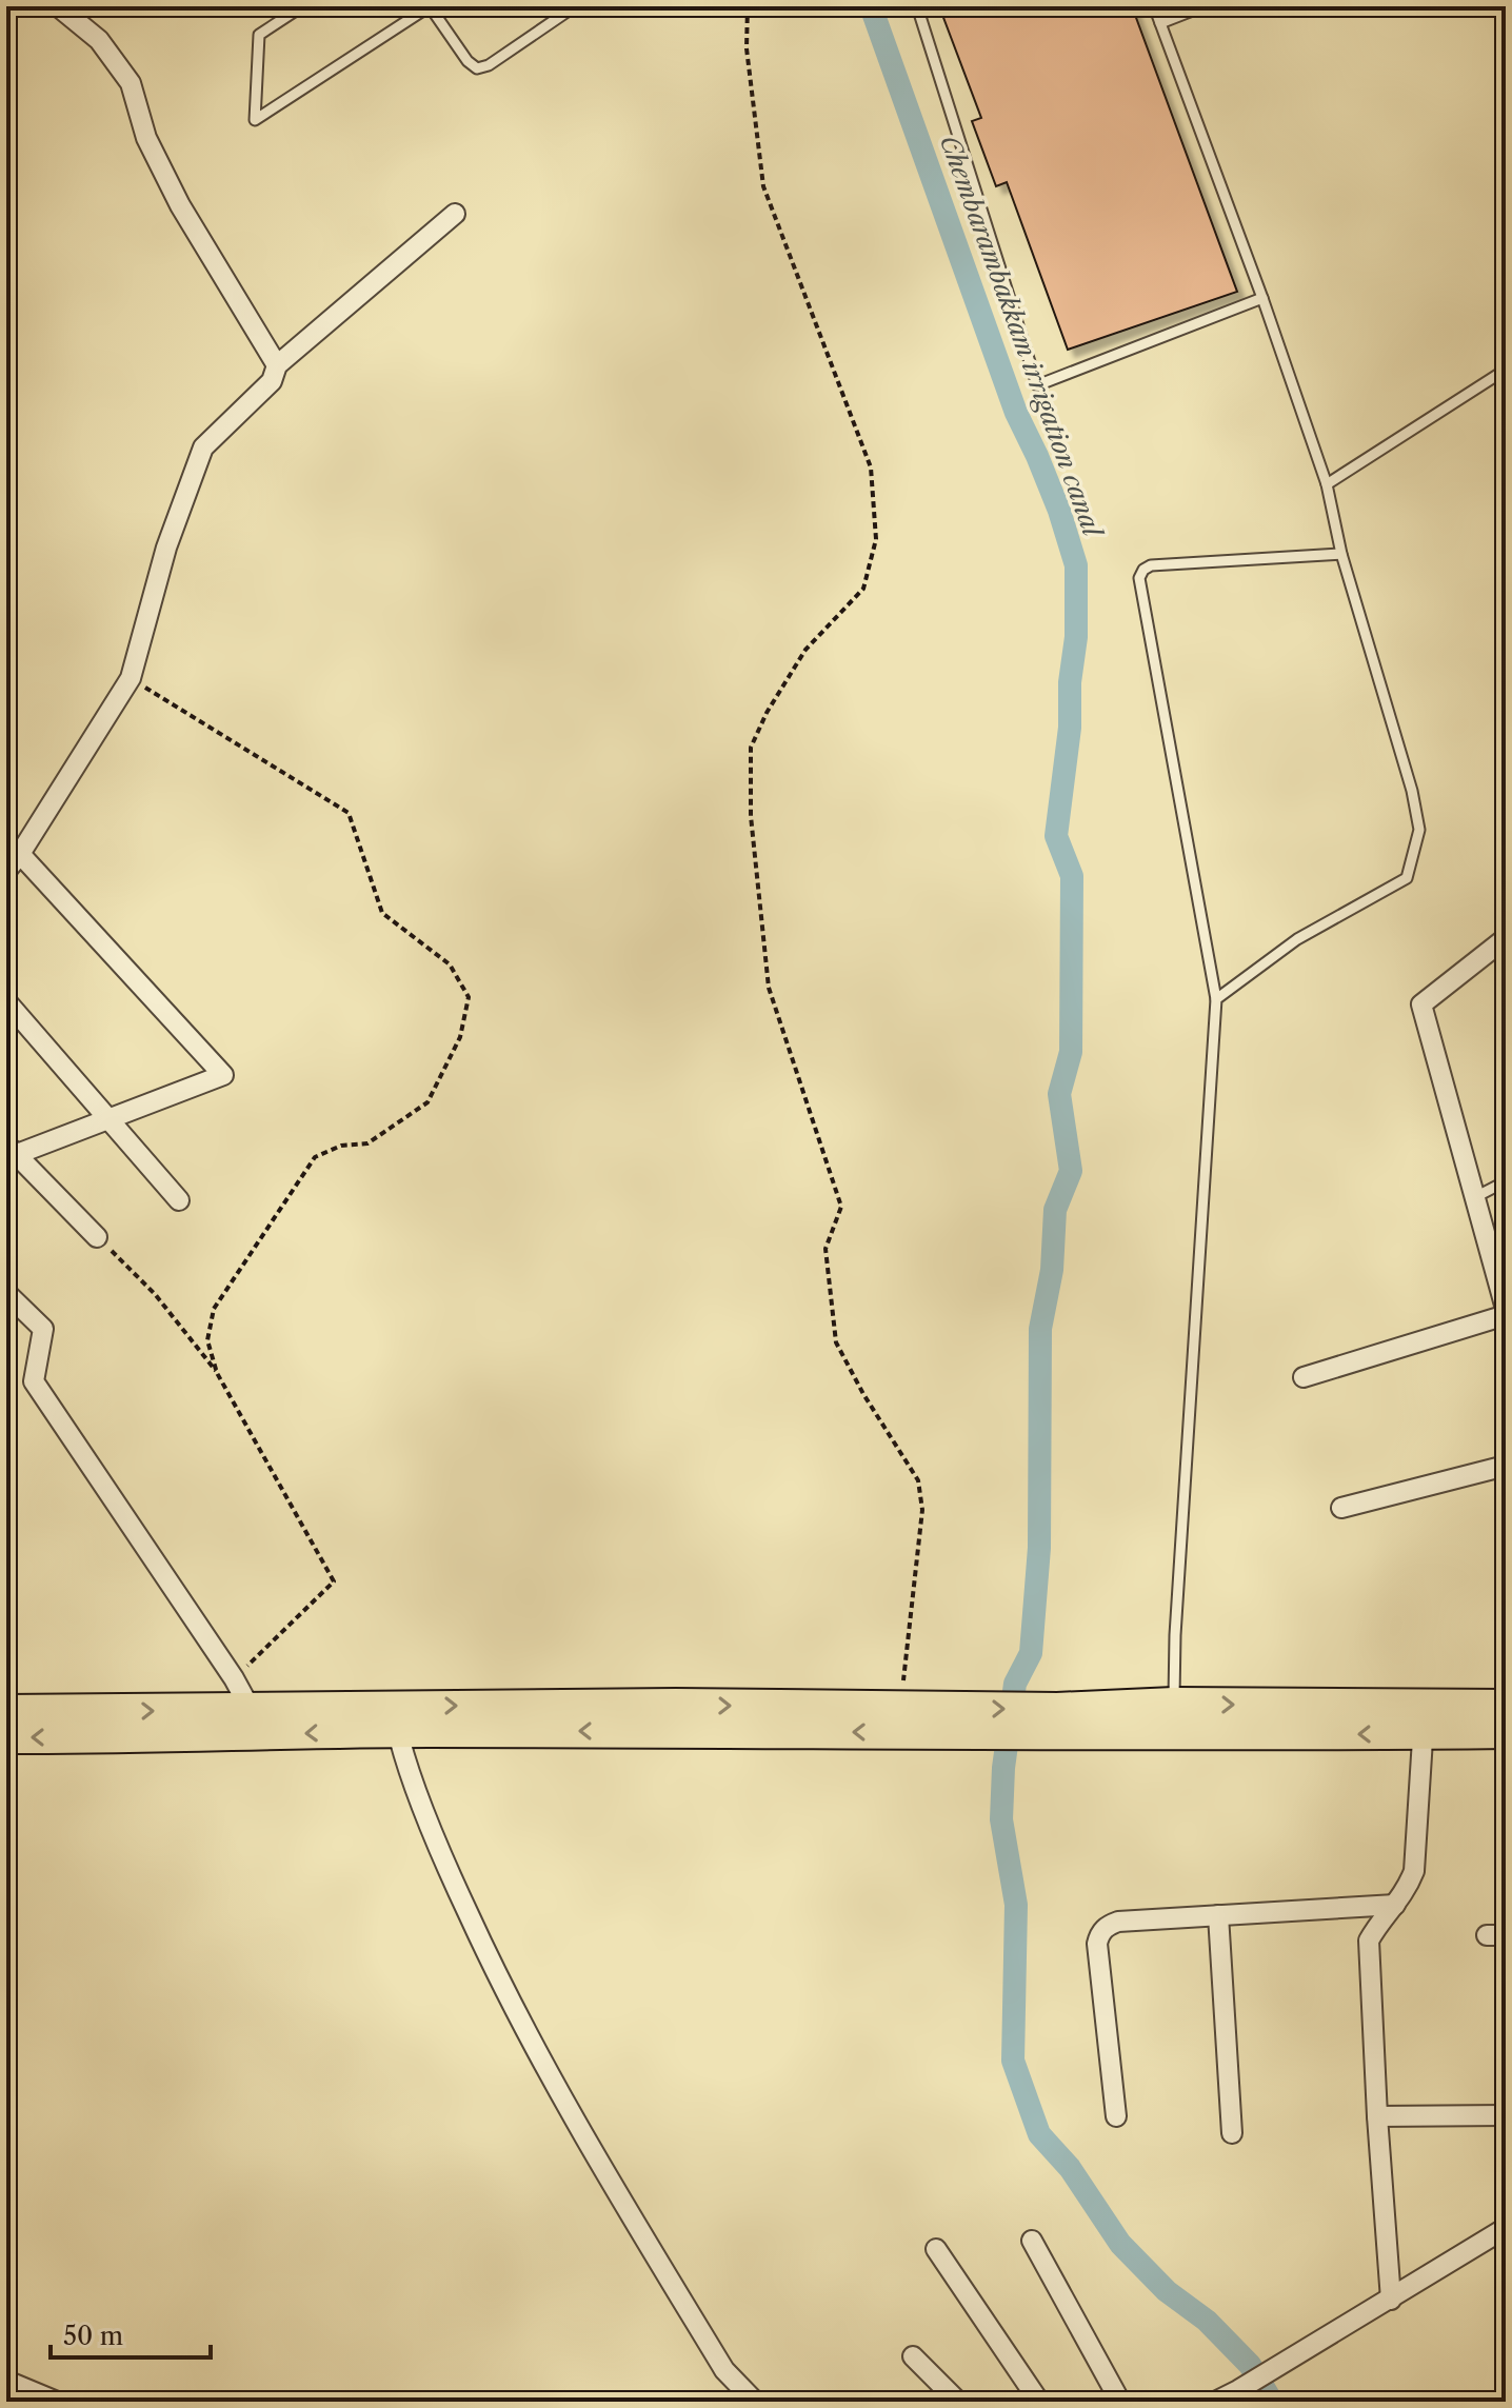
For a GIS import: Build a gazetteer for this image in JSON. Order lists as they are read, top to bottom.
{
  "water": ["Chembarambakkam irrigation canal"],
  "scale_bar": "50 m"
}
